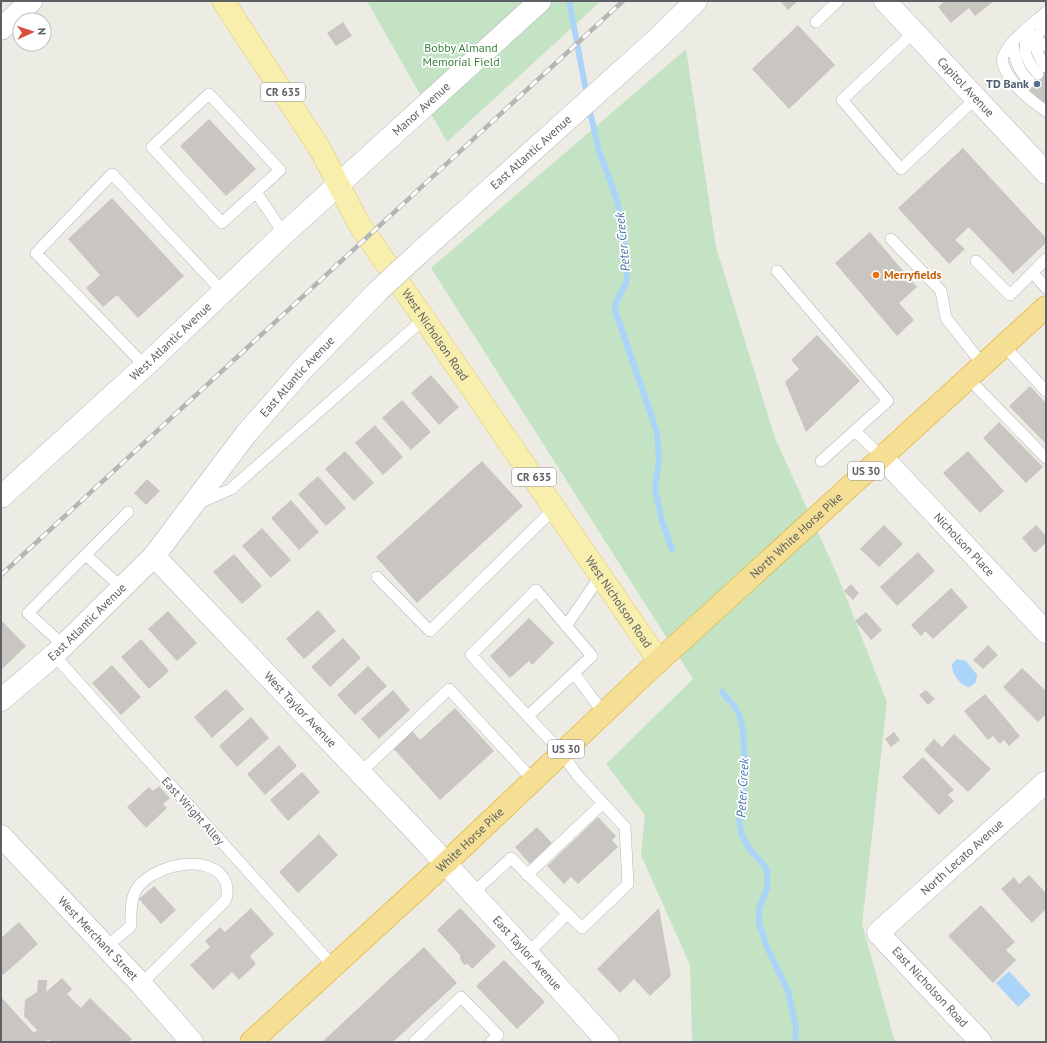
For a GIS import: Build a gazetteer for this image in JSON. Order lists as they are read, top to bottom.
{
  "streets": {
    "highway": ["US 30", "North White Horse Pike", "White Horse Pike"],
    "main road": ["CR 635", "West Nicholson Road"],
    "street": [
      "Capitol Avenue",
      "Manor Avenue",
      "East Atlantic Avenue",
      "West Atlantic Avenue",
      "Nicholson Place",
      "West Taylor Avenue",
      "North Lecato Avenue",
      "West Merchant Street",
      "East Taylor Avenue",
      "East Nicholson Road"
    ],
    "lane": ["East Wright Alley"]
  },
  "crossings": [
    ["Manor Avenue", "West Nicholson Road"],
    ["Manor Avenue", "West Atlantic Avenue"],
    ["East Atlantic Avenue", "West Taylor Avenue"],
    ["East Atlantic Avenue", "East Wright Alley"],
    ["West Nicholson Road", "West Atlantic Avenue"],
    ["West Nicholson Road", "White Horse Pike"],
    ["North White Horse Pike", "Nicholson Place"],
    ["North White Horse Pike", "White Horse Pike"],
    ["West Taylor Avenue", "White Horse Pike"],
    ["West Taylor Avenue", "East Taylor Avenue"],
    ["East Wright Alley", "White Horse Pike"],
    ["White Horse Pike", "East Taylor Avenue"],
    ["North Lecato Avenue", "East Nicholson Road"]
  ],
  "water": ["Peter Creek"],
  "parks": ["Bobby Almand Memorial Field"],
  "places": ["TD Bank", "Merryfields"],
  "north": "right"
}
